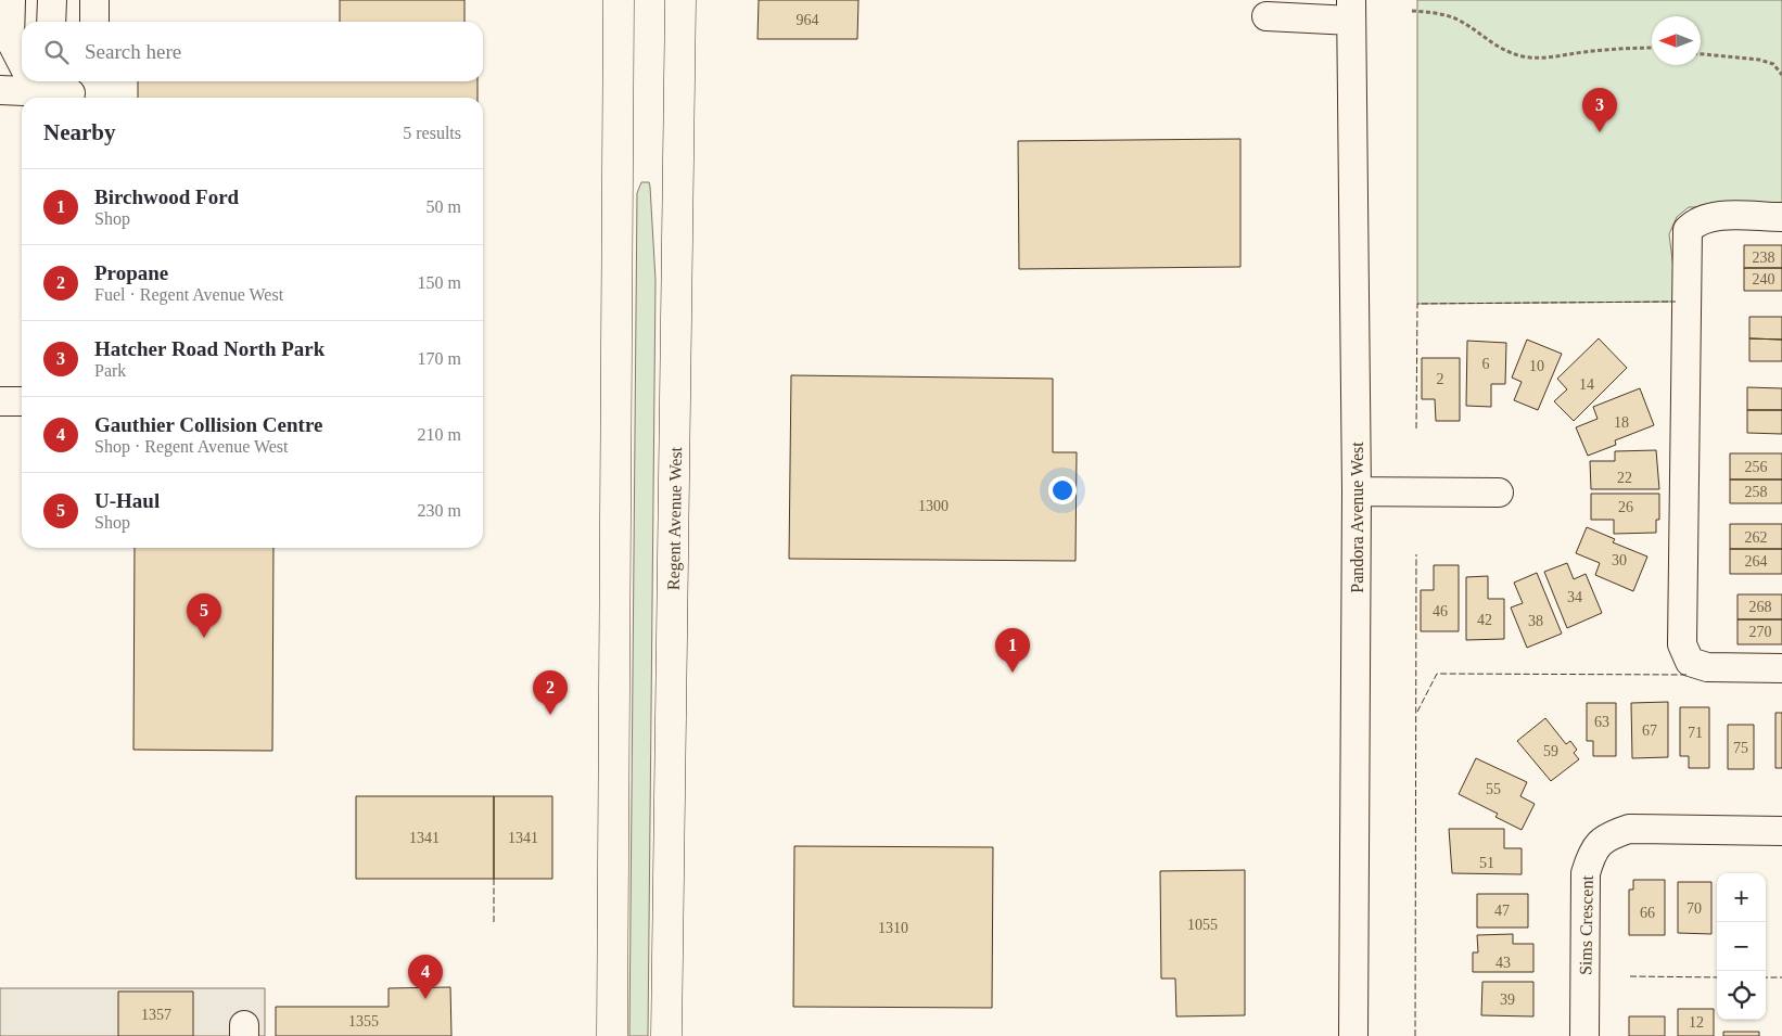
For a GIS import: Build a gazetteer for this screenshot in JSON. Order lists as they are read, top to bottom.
{
  "streets": {
    "main road": ["Regent Avenue West"],
    "street": ["Pandora Avenue West", "Sims Crescent"]
  },
  "house_numbers": [
    "964",
    "238",
    "240",
    "6",
    "10",
    "2",
    "14",
    "18",
    "256",
    "22",
    "258",
    "1300",
    "26",
    "262",
    "30",
    "264",
    "34",
    "268",
    "46",
    "42",
    "38",
    "270",
    "63",
    "67",
    "71",
    "75",
    "59",
    "55",
    "1341",
    "1341",
    "51",
    "70",
    "47",
    "66",
    "1055",
    "1310",
    "43",
    "39",
    "1357",
    "1355",
    "12"
  ],
  "north": "left",
  "page": {
    "search": "Search here",
    "pins": [
      "3",
      "5",
      "1",
      "2",
      "4"
    ],
    "heading": ["Nearby", "5 results"],
    "list": [
      {
        "mark": "1",
        "name": "Birchwood Ford",
        "note": "Shop",
        "value": "50 m"
      },
      {
        "mark": "2",
        "name": "Propane",
        "note": "Fuel · Regent Avenue West",
        "value": "150 m"
      },
      {
        "mark": "3",
        "name": "Hatcher Road North Park",
        "note": "Park",
        "value": "170 m"
      },
      {
        "mark": "4",
        "name": "Gauthier Collision Centre",
        "note": "Shop · Regent Avenue West",
        "value": "210 m"
      },
      {
        "mark": "5",
        "name": "U-Haul",
        "note": "Shop",
        "value": "230 m"
      }
    ],
    "map_buttons": ["+", "−"]
  }
}
